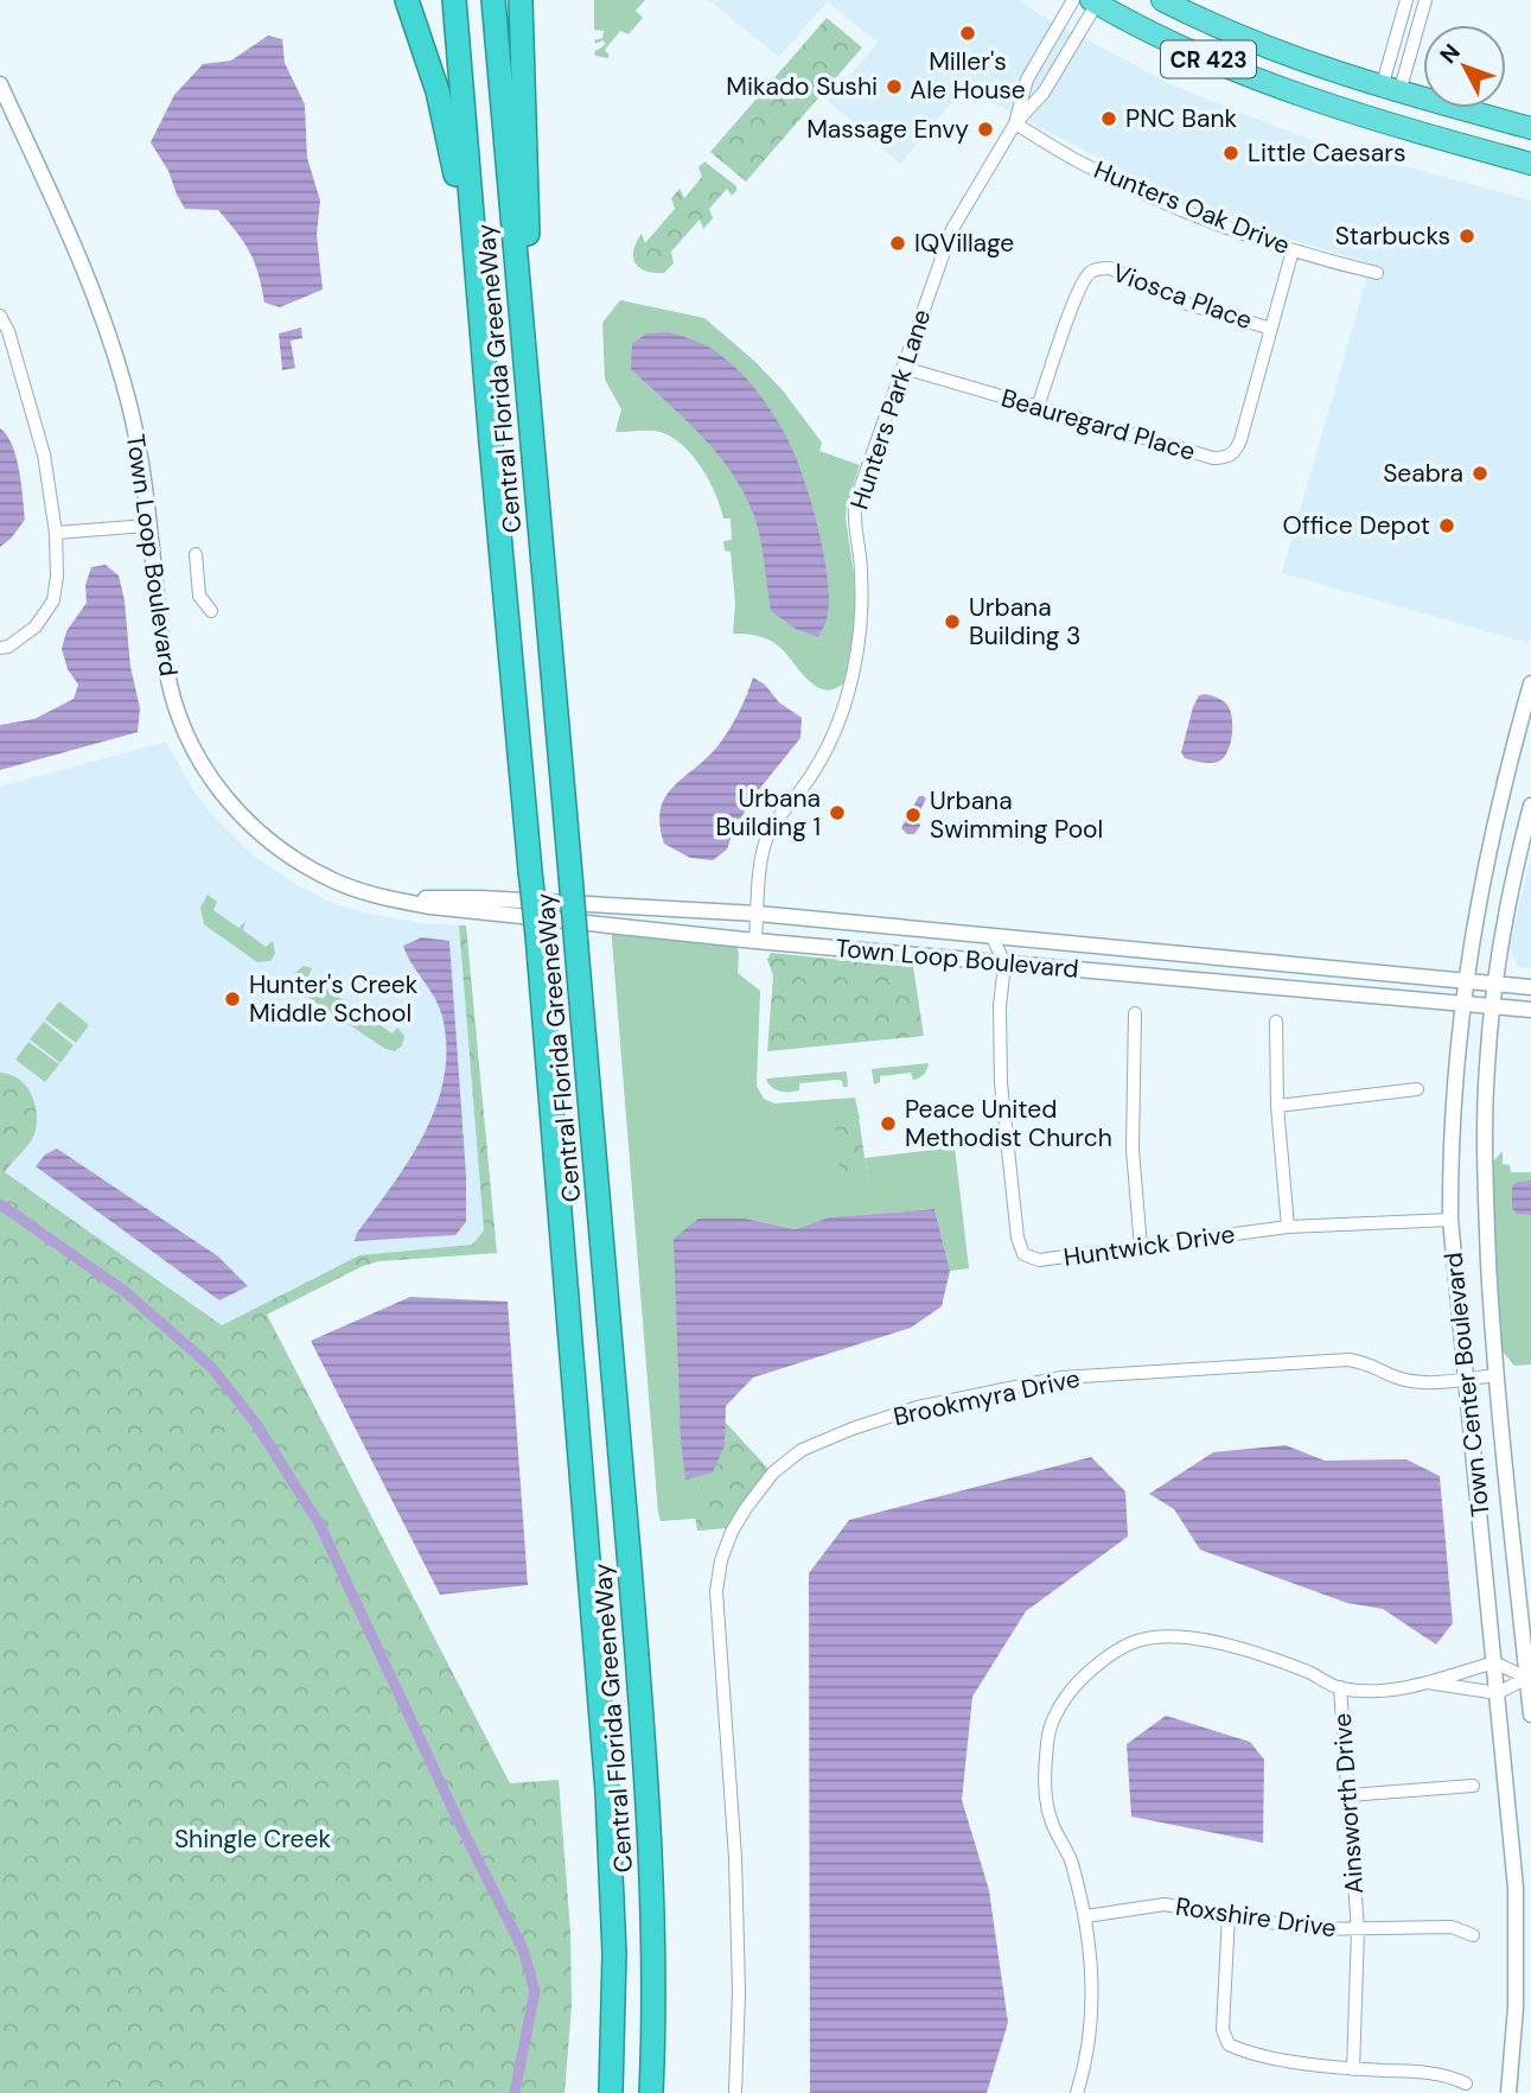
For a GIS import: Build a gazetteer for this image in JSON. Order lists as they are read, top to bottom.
{
  "streets": {
    "highway": ["CR 423", "Central Florida GreeneWay"],
    "street": [
      "Hunters Oak Drive",
      "Viosca Place",
      "Hunters Park Lane",
      "Beauregard Place",
      "Town Loop Boulevard",
      "Huntwick Drive",
      "Town Center Boulevard",
      "Brookmyra Drive",
      "Ainsworth Drive",
      "Roxshire Drive"
    ]
  },
  "crossings": [
    ["CR 423", "Hunters Park Lane"],
    ["Hunters Oak Drive", "Hunters Park Lane"],
    ["Hunters Oak Drive", "Beauregard Place"],
    ["Viosca Place", "Beauregard Place"],
    ["Hunters Park Lane", "Beauregard Place"],
    ["Hunters Park Lane", "Town Loop Boulevard"],
    ["Town Loop Boulevard", "Huntwick Drive"],
    ["Town Loop Boulevard", "Town Center Boulevard"],
    ["Huntwick Drive", "Town Center Boulevard"],
    ["Town Center Boulevard", "Brookmyra Drive"],
    ["Ainsworth Drive", "Roxshire Drive"]
  ],
  "parks": ["Shingle Creek"],
  "places": [
    "Miller's Ale House",
    "Mikado Sushi",
    "PNC Bank",
    "Massage Envy",
    "Little Caesars",
    "Starbucks",
    "IQVillage",
    "Seabra",
    "Office Depot",
    "Urbana Building 3",
    "Urbana Building 1",
    "Urbana Swimming Pool",
    "Hunter's Creek Middle School",
    "Peace United Methodist Church"
  ],
  "north": "top left"
}
